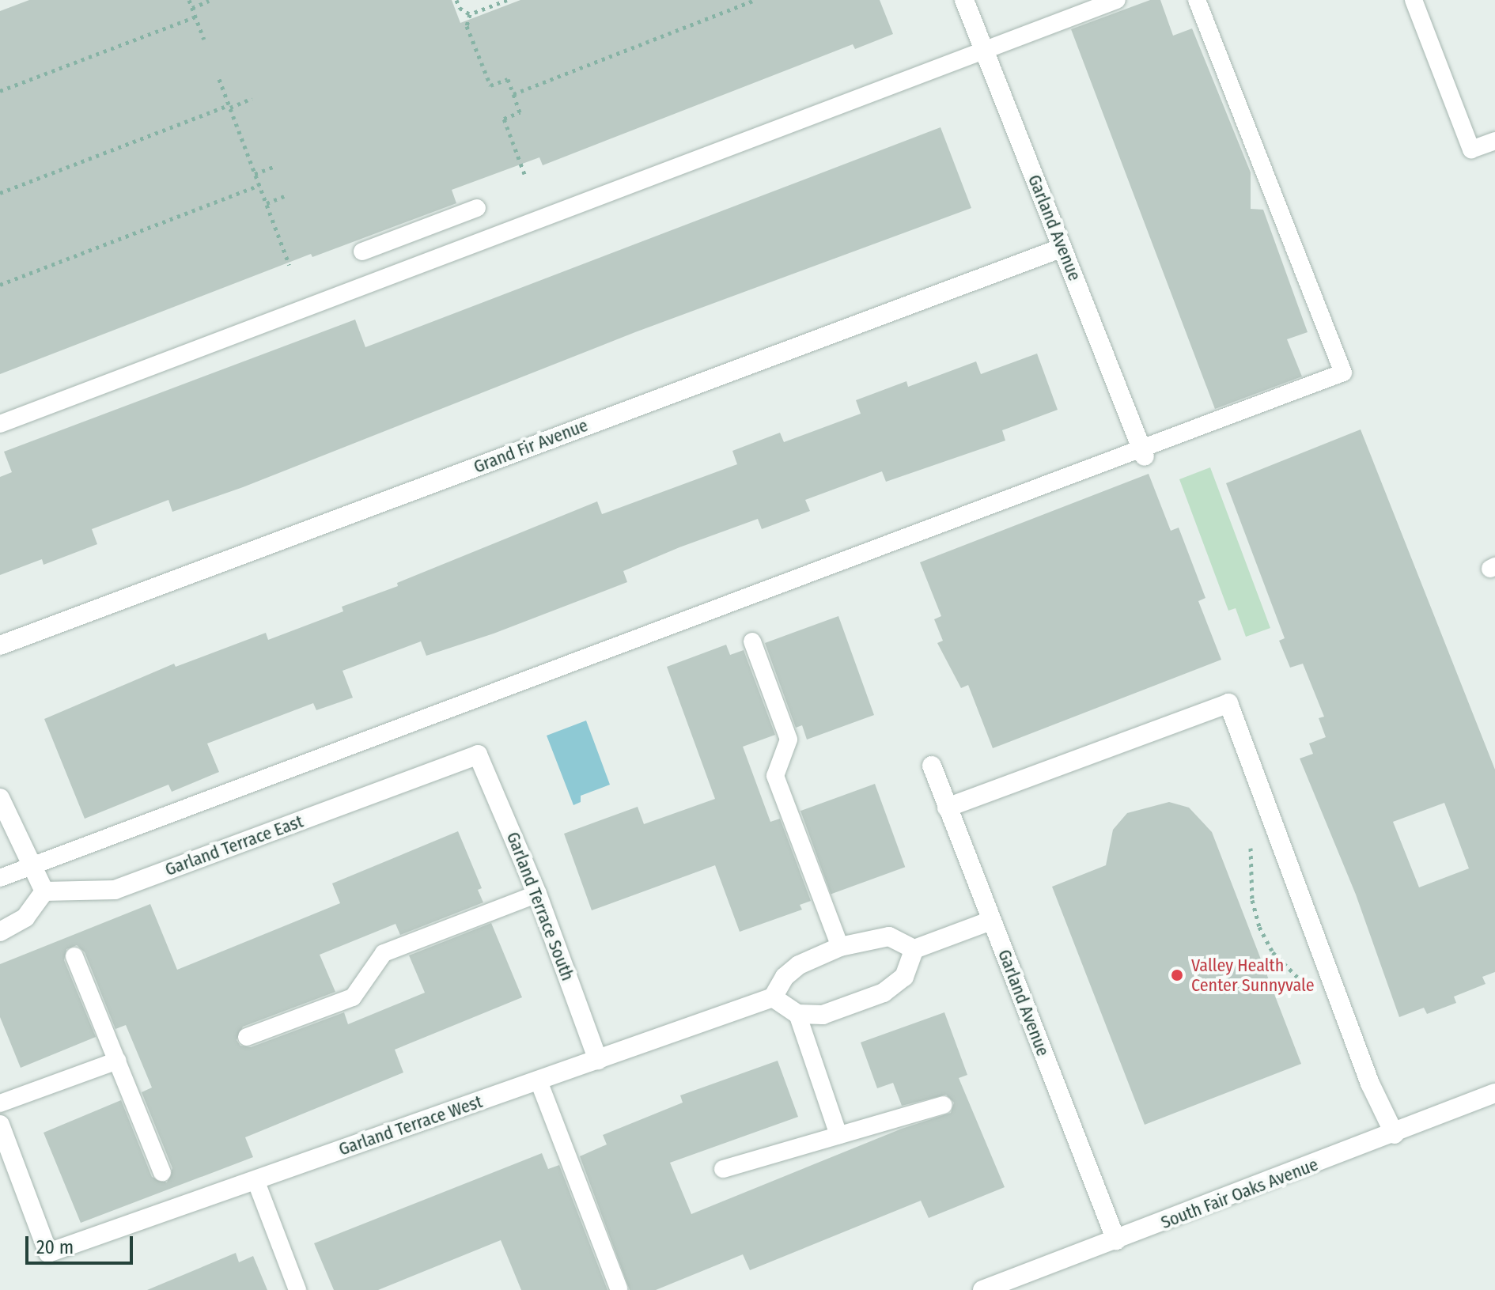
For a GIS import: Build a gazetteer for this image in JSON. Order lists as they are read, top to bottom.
{
  "streets": {
    "street": [
      "Garland Avenue",
      "Grand Fir Avenue",
      "Garland Terrace East",
      "Garland Terrace South",
      "Garland Terrace West",
      "South Fair Oaks Avenue"
    ]
  },
  "crossings": [
    ["Garland Avenue", "Grand Fir Avenue"],
    ["Garland Avenue", "South Fair Oaks Avenue"],
    ["Garland Terrace East", "Garland Terrace South"],
    ["Garland Terrace South", "Garland Terrace West"]
  ],
  "places": ["Valley Health Center Sunnyvale"],
  "scale_bar": "20 m"
}
